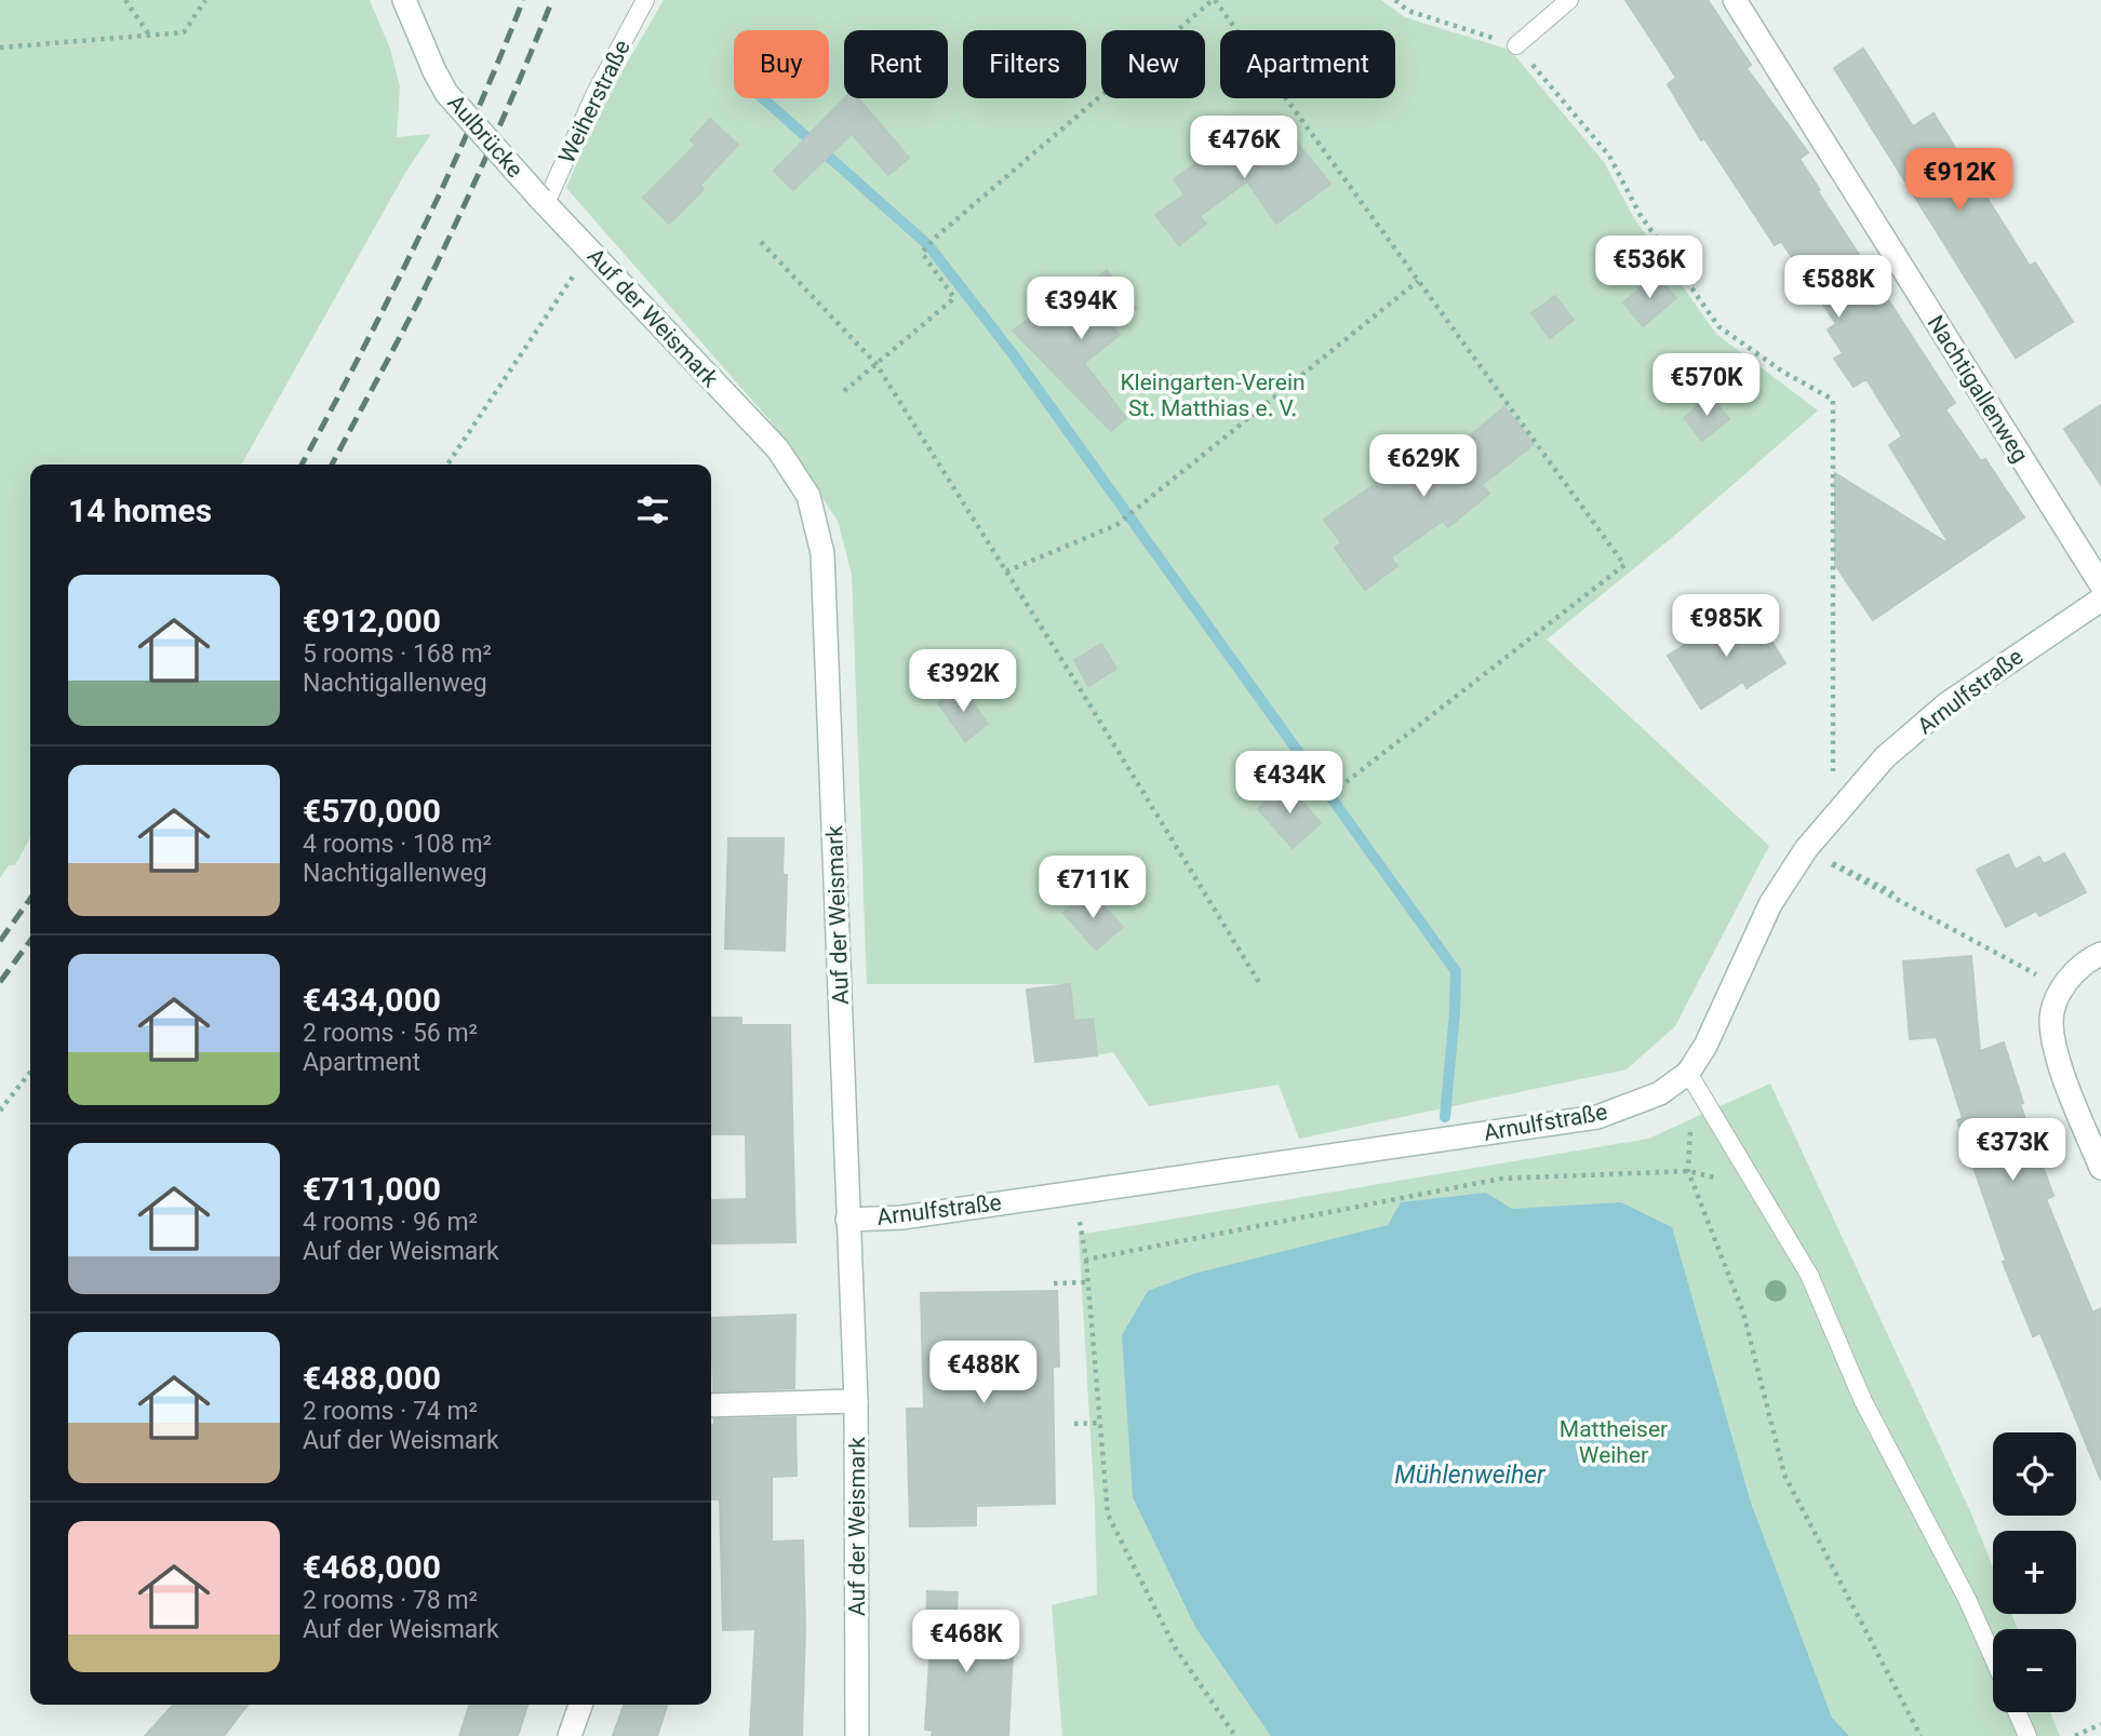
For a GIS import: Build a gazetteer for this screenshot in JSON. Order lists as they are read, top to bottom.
{
  "streets": {
    "street": [
      "Aulbrücke",
      "Auf der Weismark",
      "Nachtigallenweg",
      "Arnulfstraße"
    ],
    "lane": ["Weiherstraße"]
  },
  "crossings": [
    ["Weiherstraße", "Aulbrücke"],
    ["Weiherstraße", "Auf der Weismark"],
    ["Aulbrücke", "Auf der Weismark"],
    ["Auf der Weismark", "Arnulfstraße"]
  ],
  "water": ["Mühlenweiher"],
  "parks": ["Kleingarten-Verein St. Matthias e. V.", "Mattheiser Weiher"],
  "page": {
    "chip": [
      "Buy",
      "Rent",
      "Filters",
      "New",
      "Apartment"
    ],
    "price": [
      "€476K",
      "€912K",
      "€536K",
      "€588K",
      "€394K",
      "€570K",
      "€629K",
      "€985K",
      "€392K",
      "€434K",
      "€711K",
      "€373K",
      "€488K",
      "€468K"
    ],
    "heading": "14 homes",
    "list": [
      {
        "name": "€912,000",
        "note": "5 rooms · 168 m² · Nachtigallenweg"
      },
      {
        "name": "€570,000",
        "note": "4 rooms · 108 m² · Nachtigallenweg"
      },
      {
        "name": "€434,000",
        "note": "2 rooms · 56 m² · Apartment"
      },
      {
        "name": "€711,000",
        "note": "4 rooms · 96 m² · Auf der Weismark"
      },
      {
        "name": "€488,000",
        "note": "2 rooms · 74 m² · Auf der Weismark"
      },
      {
        "name": "€468,000",
        "note": "2 rooms · 78 m² · Auf der Weismark"
      }
    ],
    "map_buttons": ["+", "−"]
  }
}
